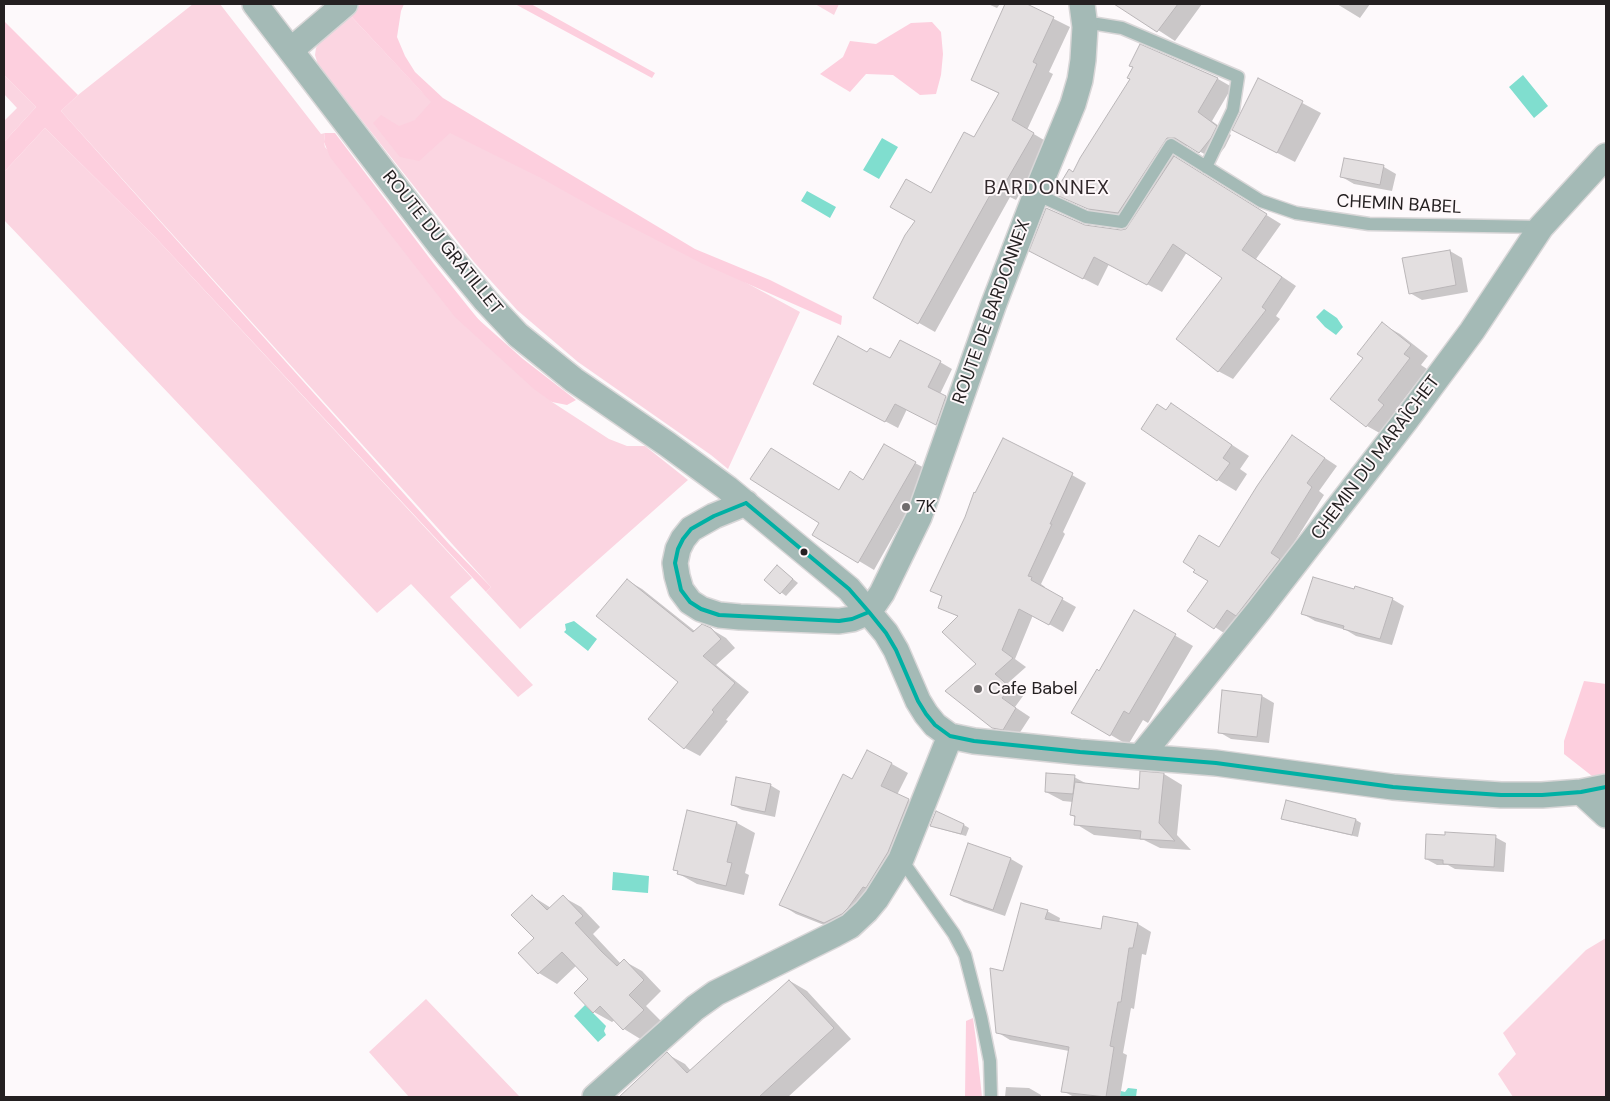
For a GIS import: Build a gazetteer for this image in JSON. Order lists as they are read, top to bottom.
{
  "streets": {
    "street": ["ROUTE DU GRATILLET", "ROUTE DE BARDONNEX", "CHEMIN DU MARAÎCHET"],
    "lane": ["CHEMIN BABEL"]
  },
  "crossings": [
    ["CHEMIN BABEL", "ROUTE DE BARDONNEX"],
    ["CHEMIN BABEL", "CHEMIN DU MARAÎCHET"],
    ["ROUTE DU GRATILLET", "ROUTE DE BARDONNEX"]
  ],
  "districts": ["BARDONNEX"],
  "places": ["7K", "Cafe Babel"]
}
